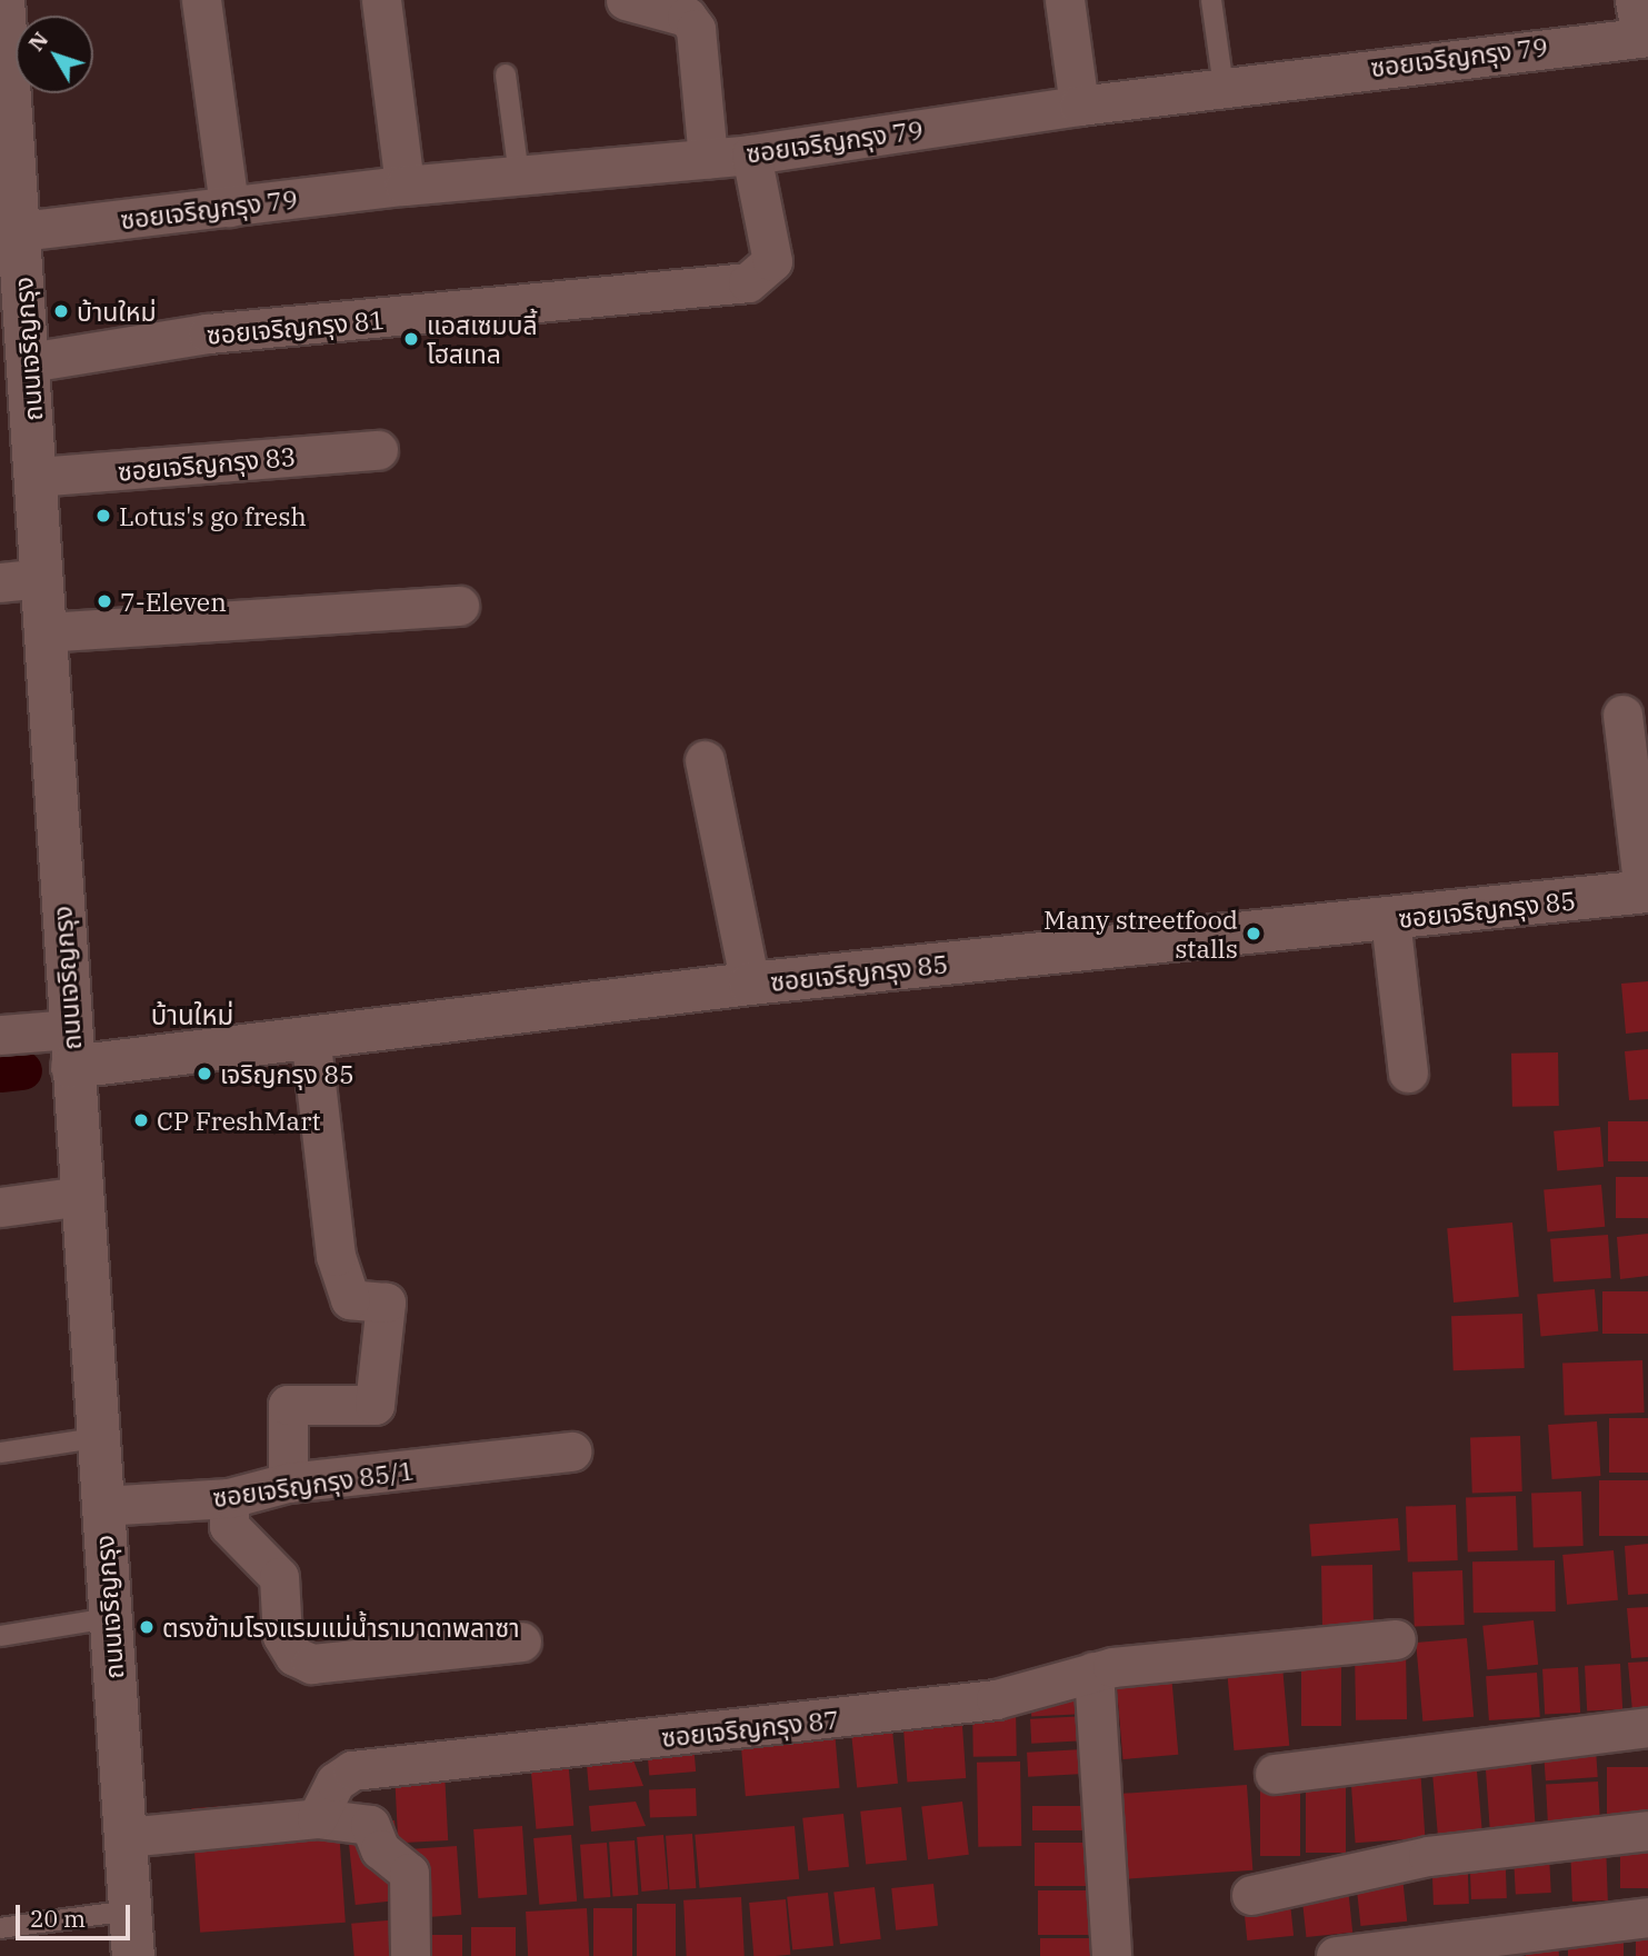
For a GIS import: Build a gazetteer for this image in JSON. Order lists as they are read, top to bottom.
{
  "streets": {
    "main road": ["ถนนเจริญกรุง", "ซอยเจริญกรุง 85"],
    "street": [
      "ซอยเจริญกรุง 79",
      "ซอยเจริญกรุง 81",
      "ซอยเจริญกรุง 83",
      "ซอยเจริญกรุง 85/1",
      "ซอยเจริญกรุง 87"
    ]
  },
  "crossings": [
    ["ซอยเจริญกรุง 79", "ซอยเจริญกรุง 81"],
    ["ซอยเจริญกรุง 79", "ถนนเจริญกรุง"],
    ["ซอยเจริญกรุง 81", "ถนนเจริญกรุง"],
    ["ถนนเจริญกรุง", "ซอยเจริญกรุง 83"],
    ["ถนนเจริญกรุง", "ซอยเจริญกรุง 85"],
    ["ถนนเจริญกรุง", "ซอยเจริญกรุง 85/1"]
  ],
  "districts": ["บ้านใหม่"],
  "places": [
    "บ้านใหม่",
    "แอสเซมบลี้ โฮสเทล",
    "Lotus's go fresh",
    "7-Eleven",
    "Many streetfood stalls",
    "เจริญกรุง 85",
    "CP FreshMart",
    "ตรงข้ามโรงแรมแม่น้ำรามาดาพลาซา"
  ],
  "scale_bar": "20 m",
  "north": "top left"
}
